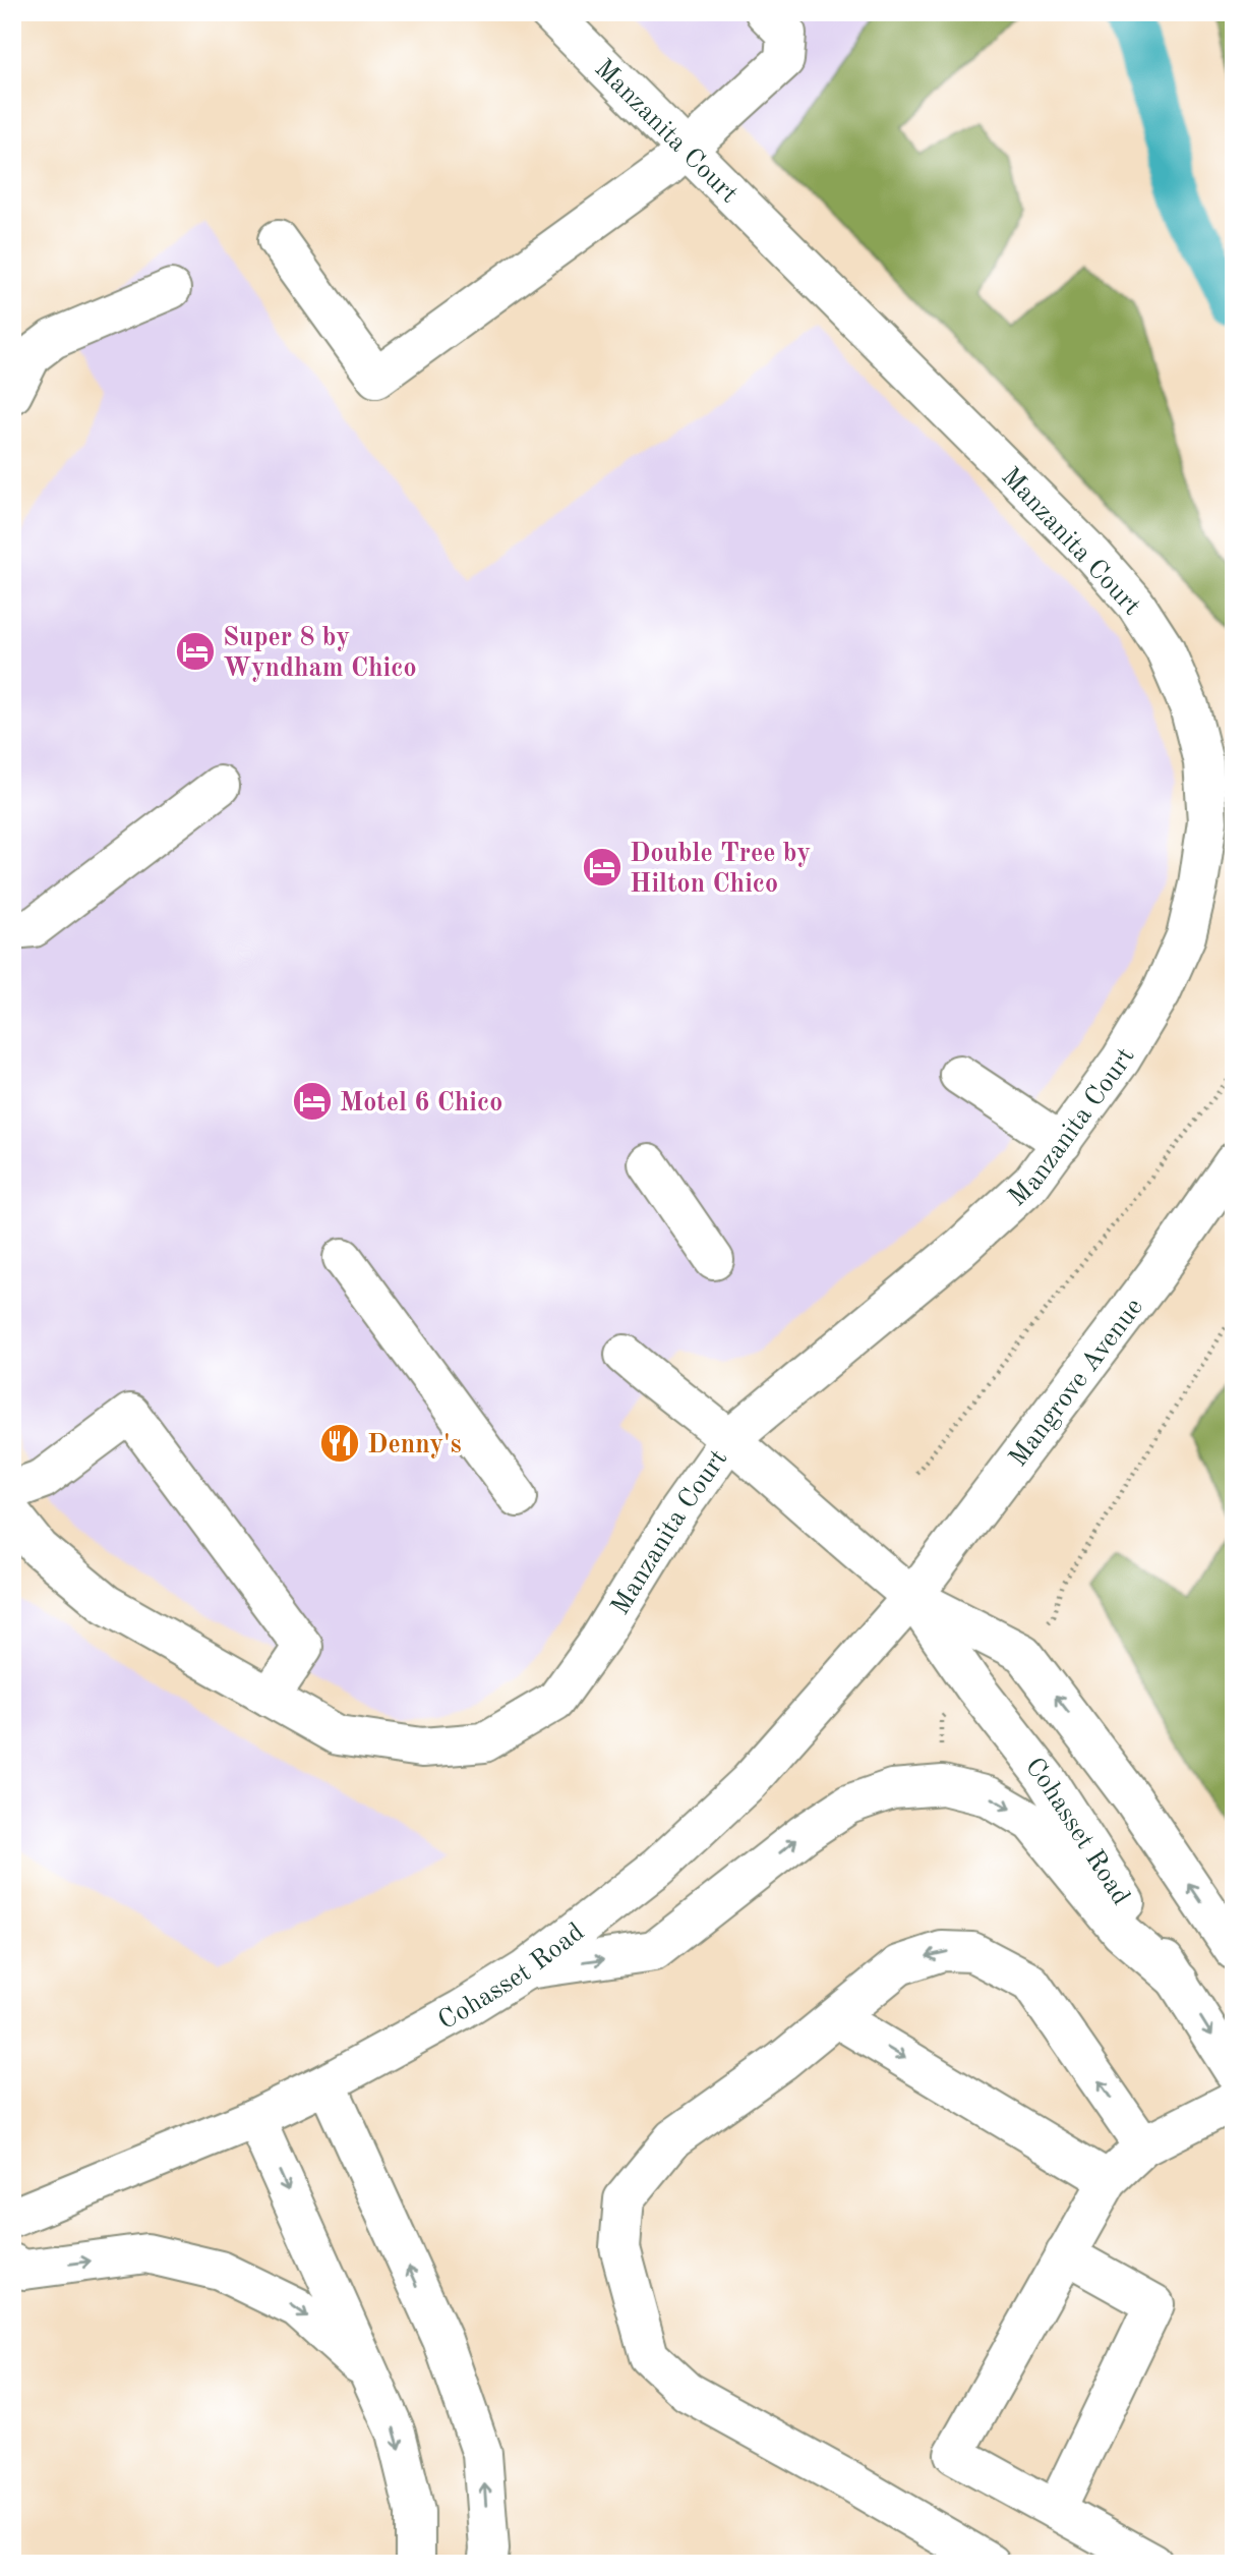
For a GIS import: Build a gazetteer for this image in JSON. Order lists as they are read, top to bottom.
{
  "streets": {
    "main road": ["Manzanita Court", "Mangrove Avenue", "Cohasset Road"]
  },
  "crossings": [
    ["Mangrove Avenue", "Cohasset Road"]
  ],
  "places": {
    "hotel": ["Super 8 by Wyndham Chico", "Double Tree by Hilton Chico", "Motel 6 Chico"],
    "restaurant": ["Denny's"]
  }
}
